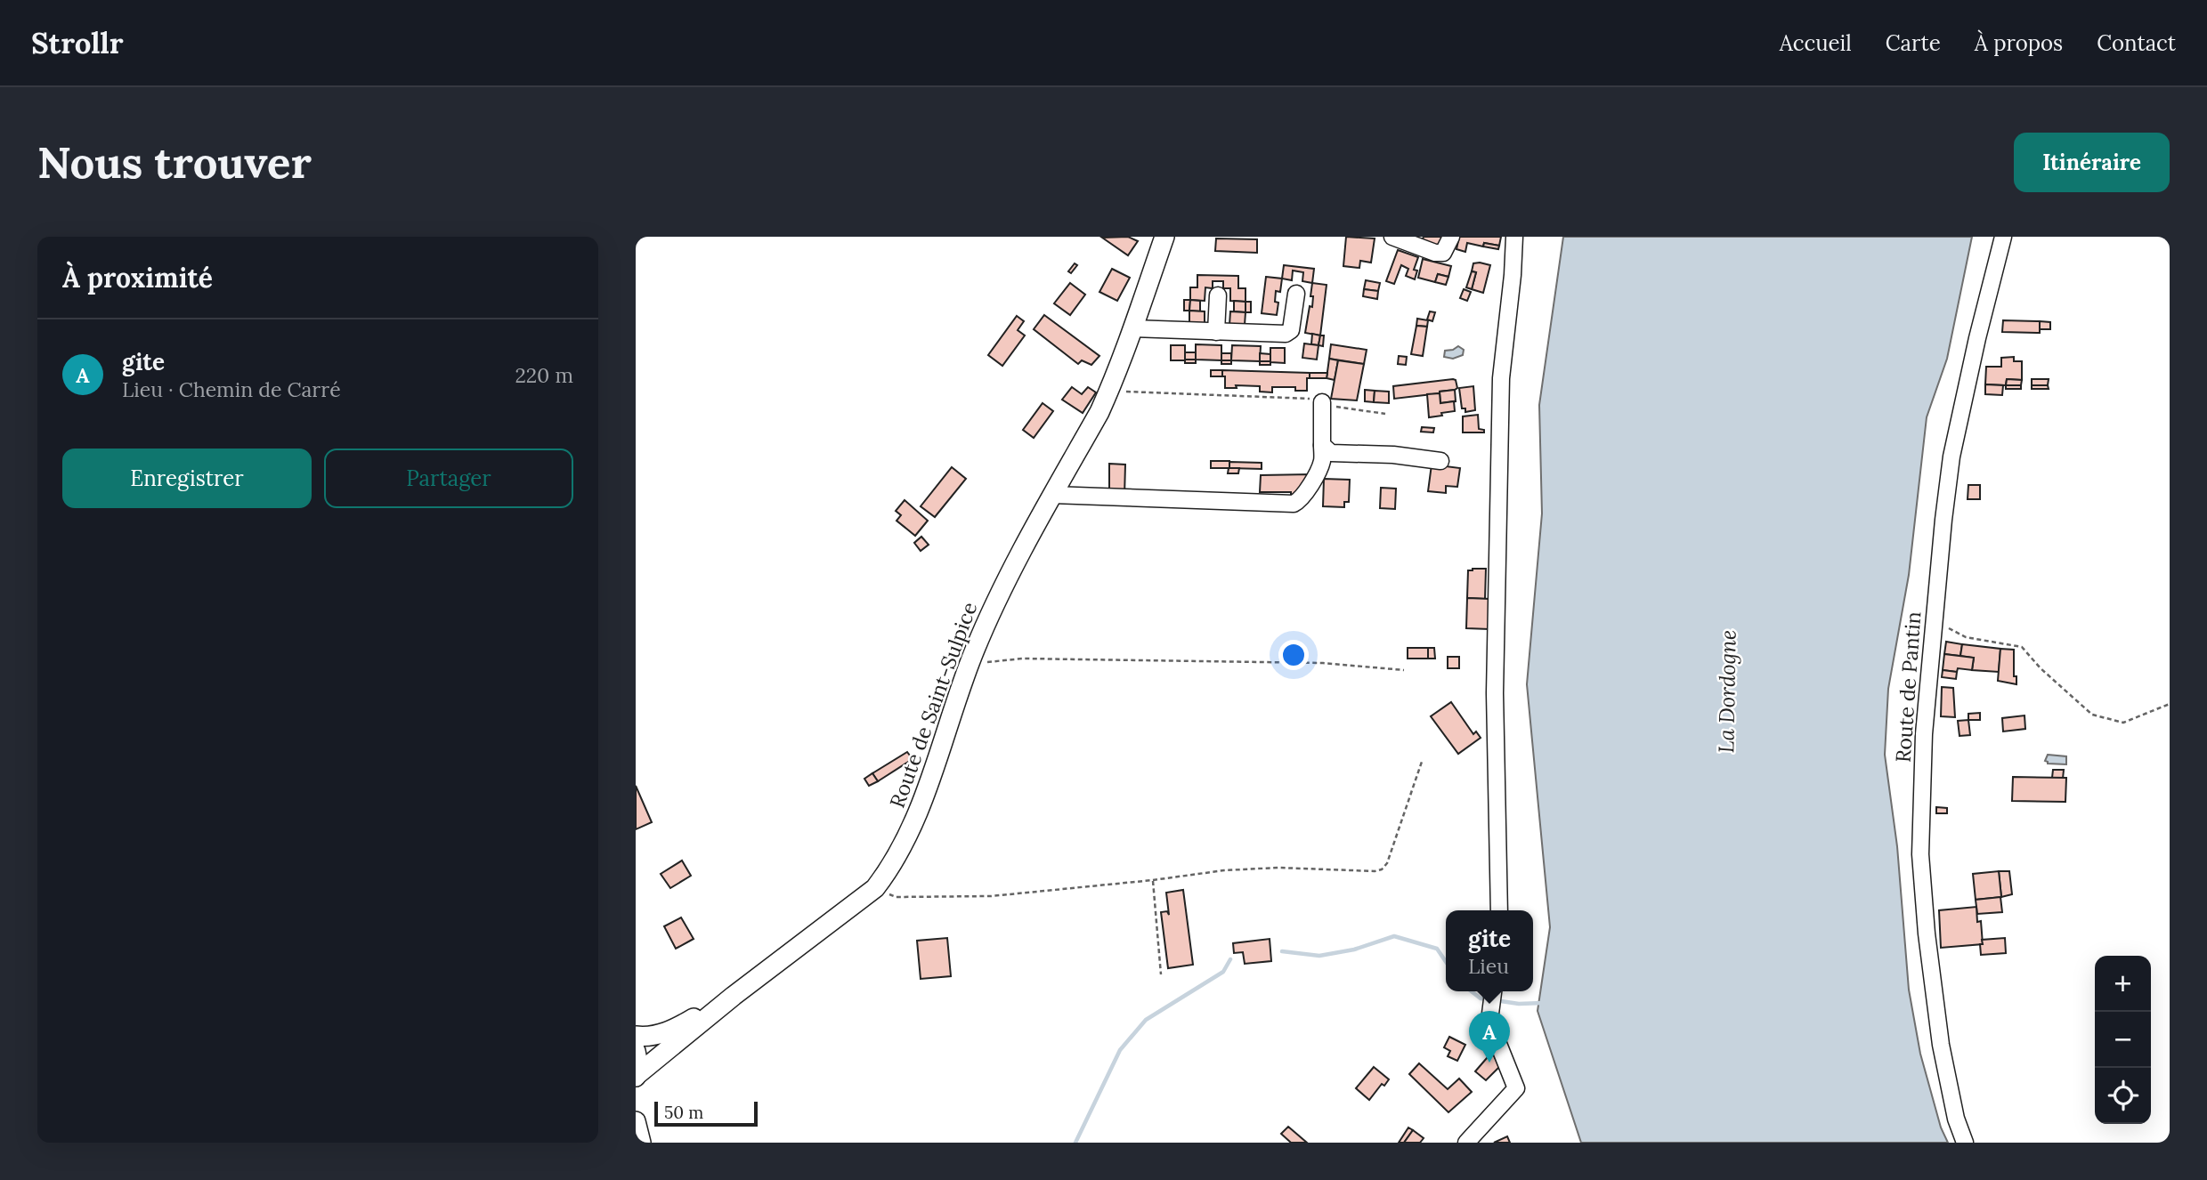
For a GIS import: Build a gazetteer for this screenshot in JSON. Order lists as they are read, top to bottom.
{
  "streets": {
    "main road": ["Route de Saint-Sulpice"],
    "street": ["Route de Pantin"]
  },
  "water": ["La Dordogne"],
  "scale_bar": "50 m",
  "page": {
    "header": "Strollr",
    "nav": [
      "Accueil",
      "Carte",
      "À propos",
      "Contact"
    ],
    "buttons": [
      "Itinéraire",
      ["Enregistrer", "Partager"]
    ],
    "title": "Nous trouver",
    "heading": "À proximité",
    "list": [
      {
        "mark": "A",
        "name": "gite",
        "note": "Lieu · Chemin de Carré",
        "value": "220 m"
      }
    ],
    "popup": ["gite", "Lieu"],
    "map_buttons": ["+", "−"],
    "pins": "A",
    "scale": "50 m"
  }
}
